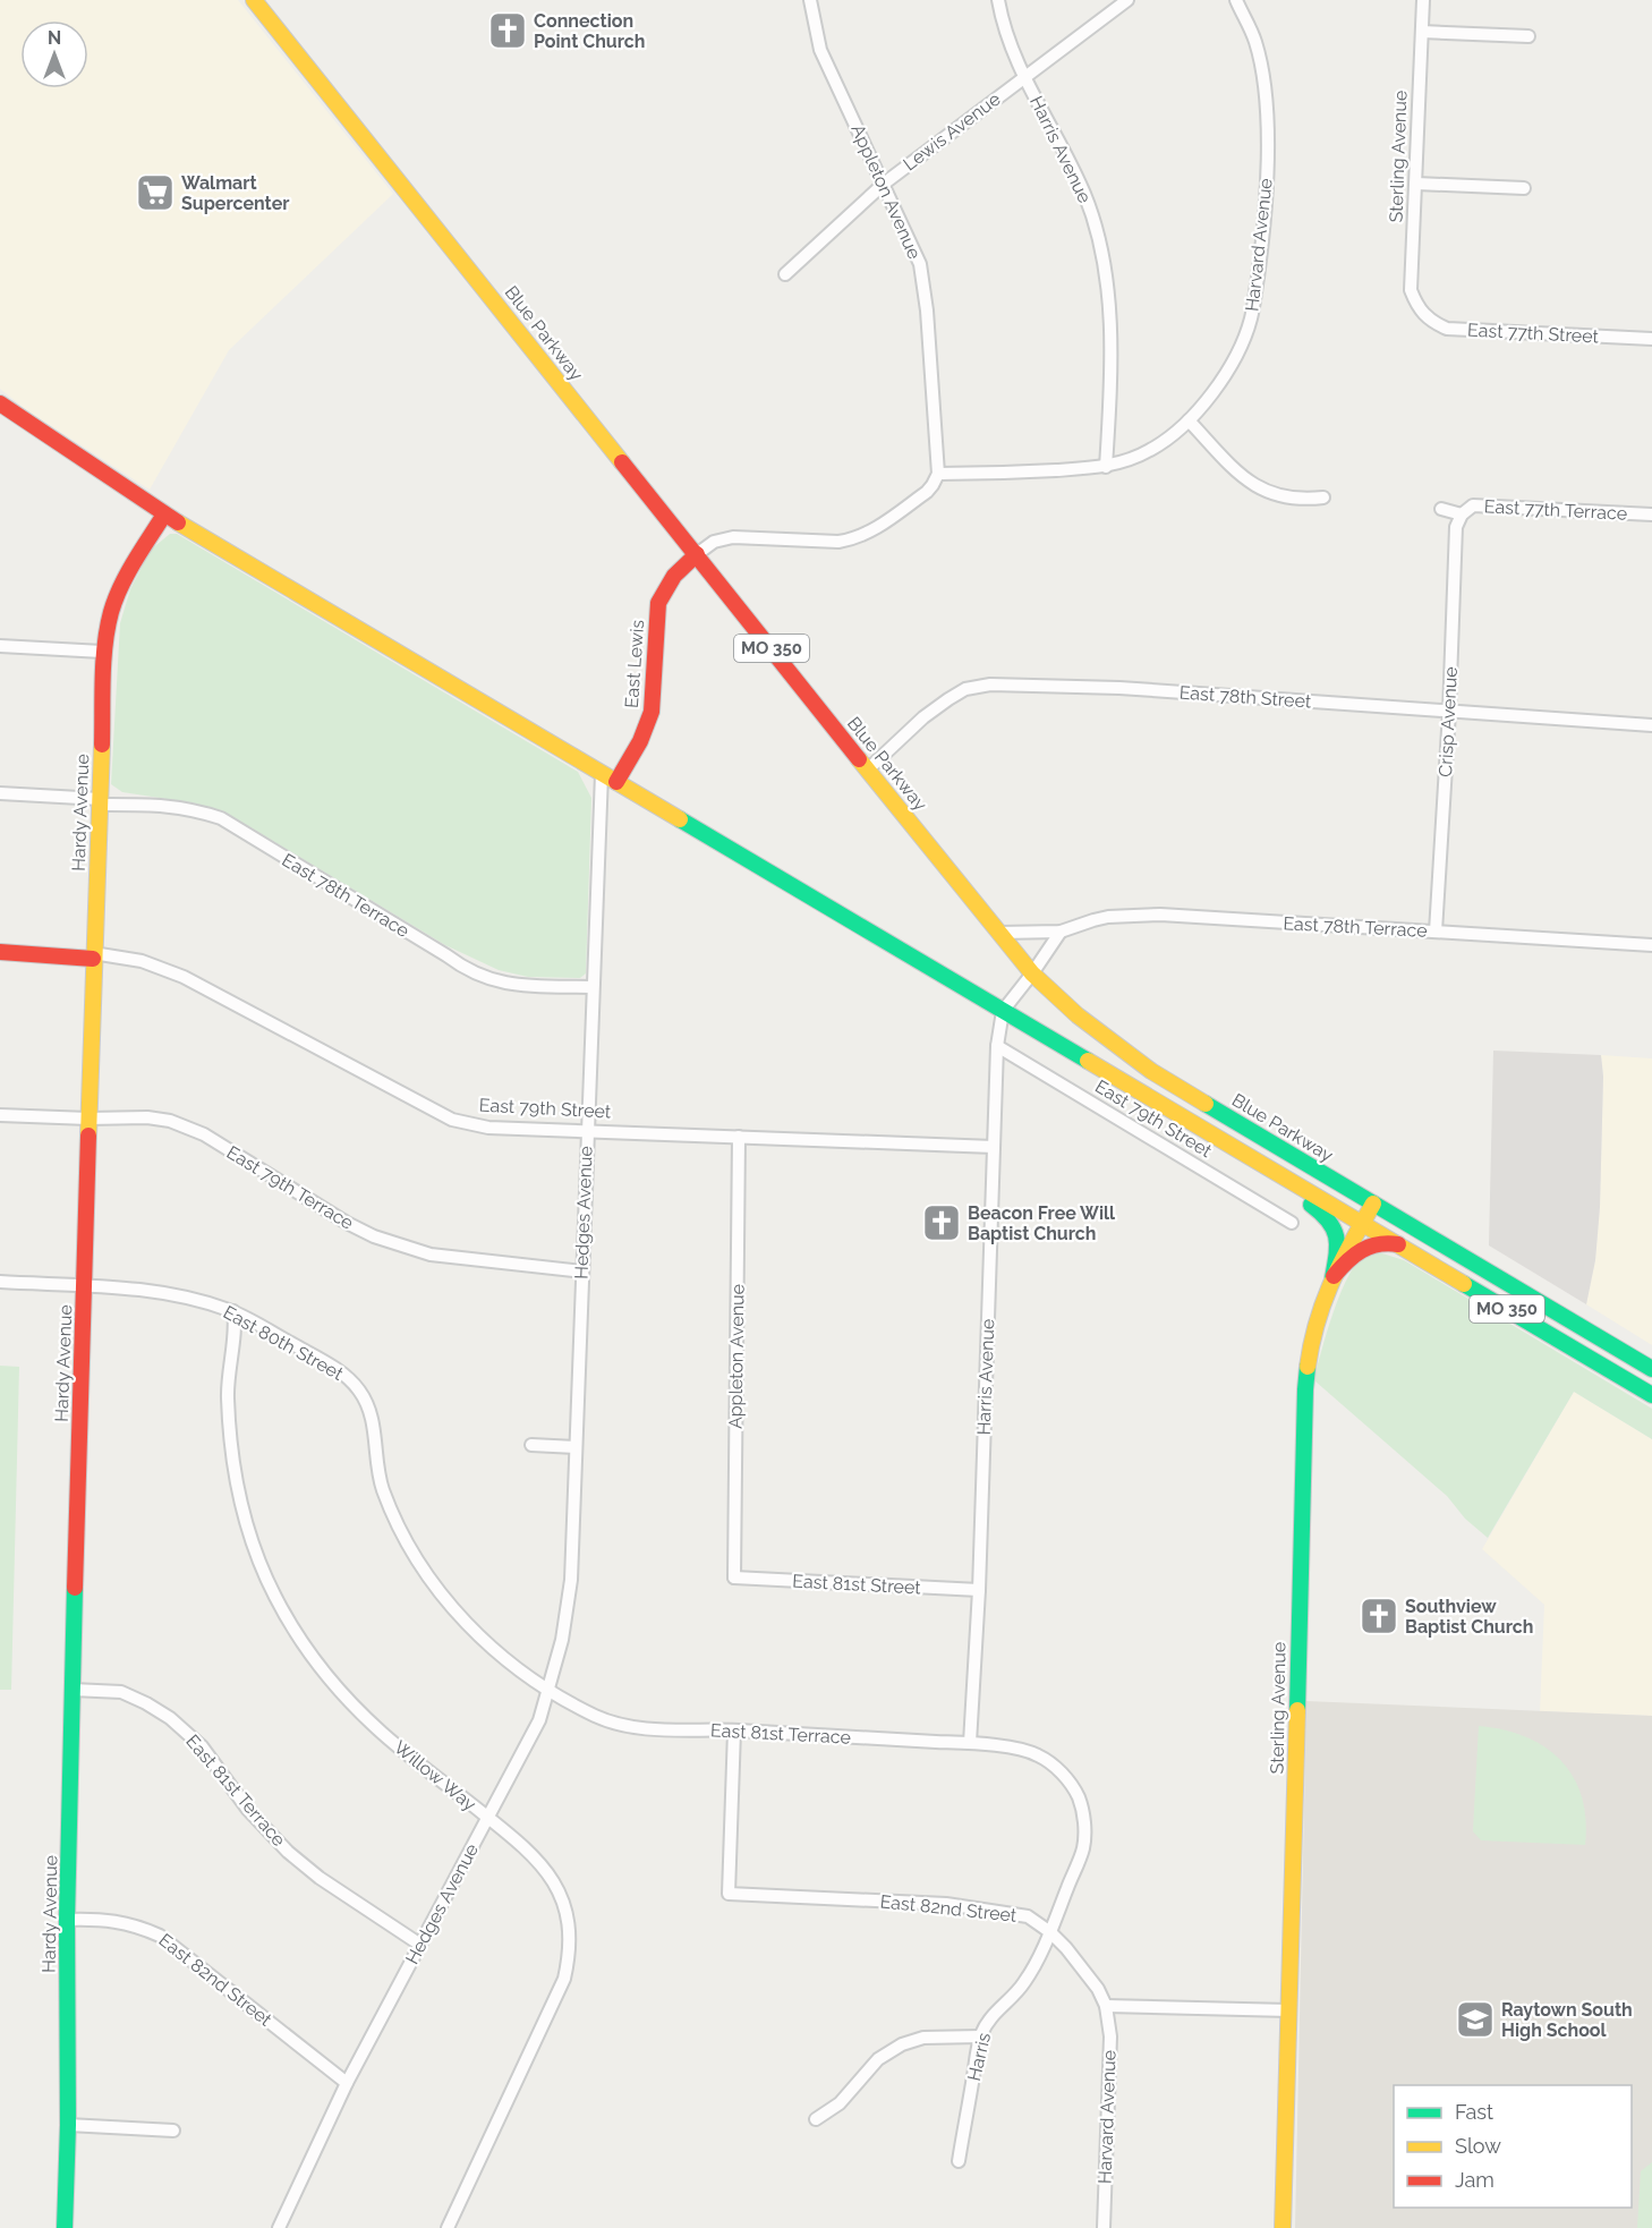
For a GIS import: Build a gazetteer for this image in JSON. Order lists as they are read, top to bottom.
{
  "streets": {
    "main road": [
      "Sterling Avenue",
      "Blue Parkway",
      "MO 350",
      "East Lewis",
      "Hardy Avenue",
      "East 79th Street"
    ],
    "street": [
      "Lewis Avenue",
      "Harris Avenue",
      "Appleton Avenue",
      "Harvard Avenue",
      "East 77th Street",
      "East 77th Terrace",
      "East 78th Street",
      "Crisp Avenue",
      "East 78th Terrace",
      "East 79th Terrace",
      "Hedges Avenue",
      "East 80th Street",
      "East 81st Street",
      "East 81st Terrace",
      "Willow Way",
      "East 82nd Street",
      "Harris"
    ]
  },
  "crossings": [
    ["Lewis Avenue", "Harris Avenue"],
    ["Lewis Avenue", "Appleton Avenue"],
    ["Harris Avenue", "Harvard Avenue"],
    ["Harris Avenue", "MO 350"],
    ["Harris Avenue", "East 79th Street"],
    ["Harris Avenue", "East 81st Street"],
    ["Harris Avenue", "East 81st Terrace"],
    ["Sterling Avenue", "Blue Parkway"],
    ["Sterling Avenue", "East 77th Street"],
    ["Sterling Avenue", "MO 350"],
    ["Appleton Avenue", "East 79th Street"],
    ["Appleton Avenue", "East 81st Street"],
    ["Harvard Avenue", "East 82nd Street"],
    ["Blue Parkway", "East Lewis"],
    ["Blue Parkway", "East 78th Street"],
    ["Blue Parkway", "East 78th Terrace"],
    ["East 77th Terrace", "Crisp Avenue"],
    ["MO 350", "East Lewis"],
    ["MO 350", "Hardy Avenue"],
    ["MO 350", "Hedges Avenue"],
    ["East 78th Street", "Crisp Avenue"],
    ["Crisp Avenue", "East 78th Terrace"],
    ["Hardy Avenue", "East 78th Terrace"],
    ["Hardy Avenue", "East 79th Street"],
    ["Hardy Avenue", "East 79th Terrace"],
    ["Hardy Avenue", "East 80th Street"],
    ["Hardy Avenue", "East 81st Terrace"],
    ["Hardy Avenue", "East 82nd Street"],
    ["East 78th Terrace", "Hedges Avenue"],
    ["East 79th Street", "Hedges Avenue"],
    ["East 79th Terrace", "Hedges Avenue"],
    ["Hedges Avenue", "East 80th Street"],
    ["Hedges Avenue", "East 81st Terrace"],
    ["Hedges Avenue", "Willow Way"],
    ["Hedges Avenue", "East 82nd Street"],
    ["East 80th Street", "East 81st Terrace"],
    ["East 80th Street", "Willow Way"],
    ["East 81st Terrace", "East 82nd Street"],
    ["East 81st Terrace", "Harris"],
    ["East 82nd Street", "Harris"]
  ],
  "places": {
    "church": ["Connection Point Church", "Beacon Free Will Baptist Church", "Southview Baptist Church"],
    "supermarket": ["Walmart Supercenter"],
    "school or university": ["Raytown South High School"]
  },
  "legend": ["Fast", "Slow", "Jam"],
  "north": "top"
}
